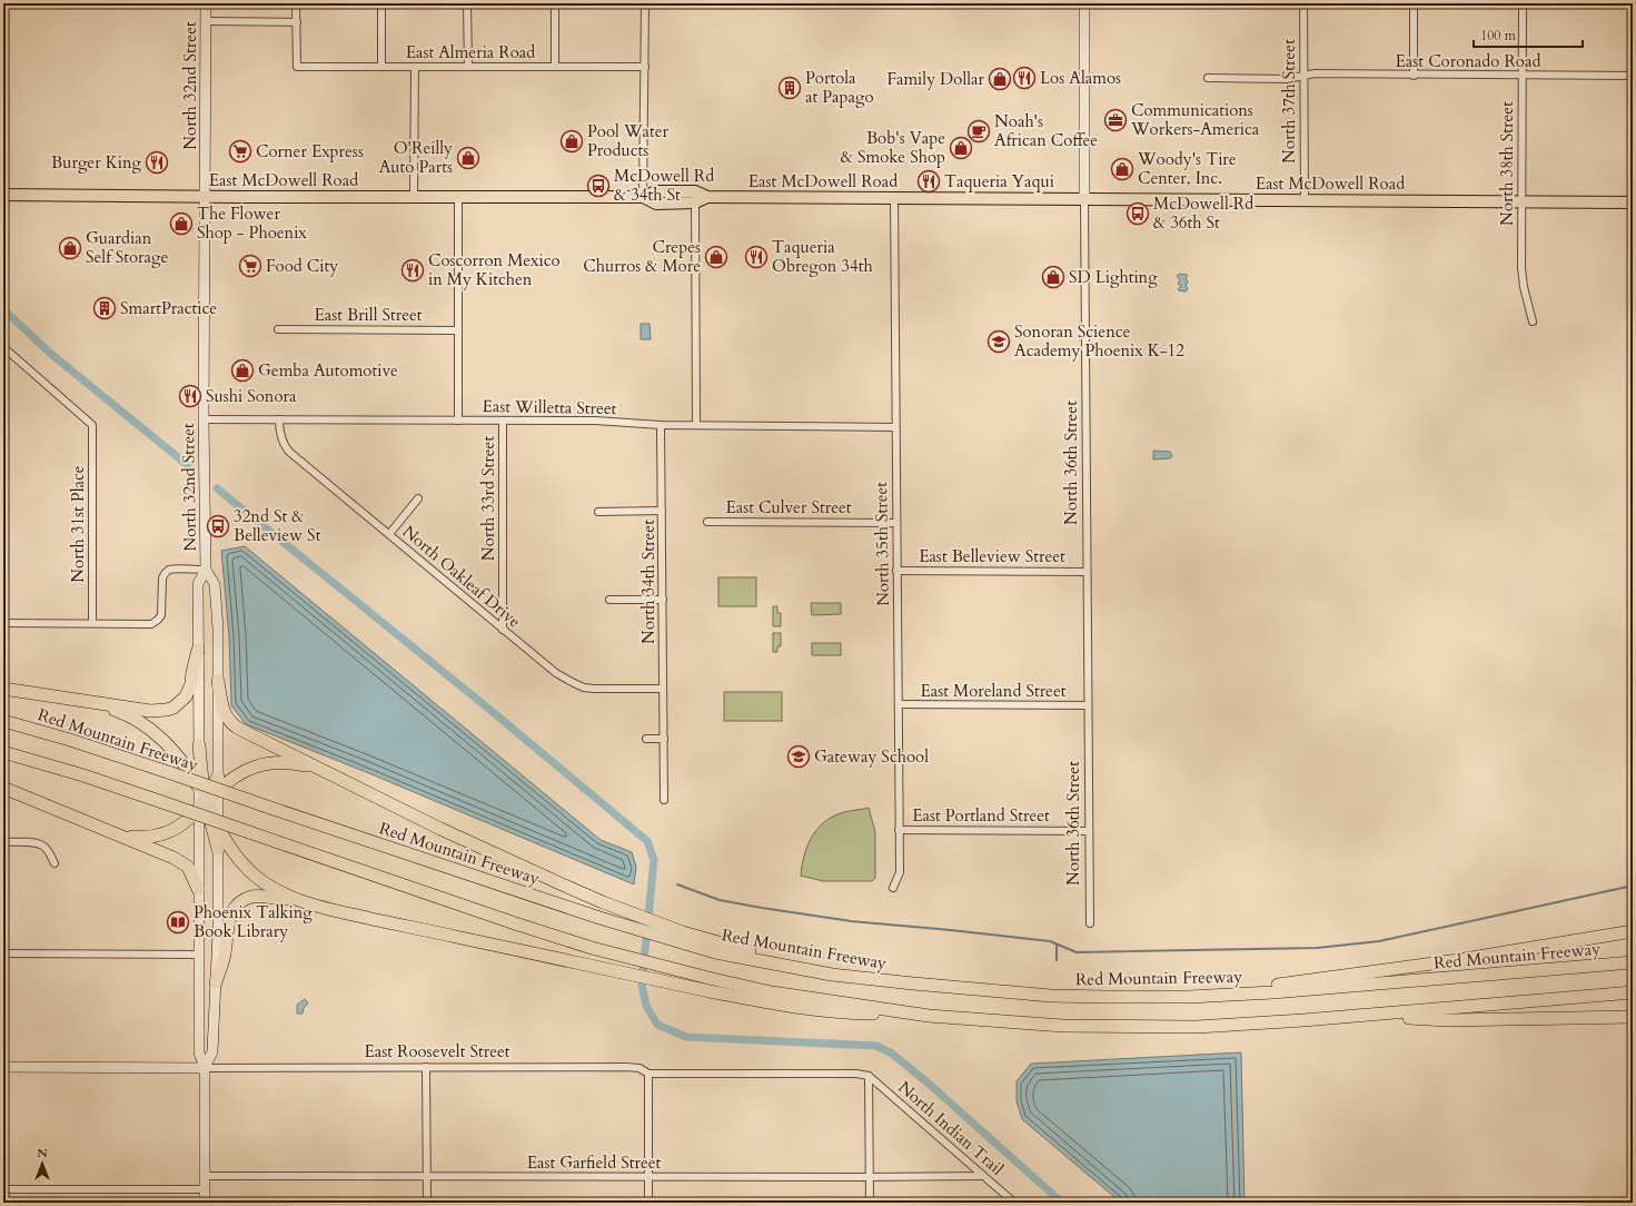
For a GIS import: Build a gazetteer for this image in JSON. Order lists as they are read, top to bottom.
{
  "streets": {
    "highway": ["Red Mountain Freeway"],
    "main road": [
      "North 32nd Street",
      "East McDowell Road",
      "North 36th Street",
      "East Roosevelt Street"
    ],
    "street": [
      "East Almeria Road",
      "East Coronado Road",
      "North 37th Street",
      "North 38th Street",
      "East Brill Street",
      "East Willetta Street",
      "North 33rd Street",
      "East Culver Street",
      "North 31st Place",
      "North 35th Street",
      "East Belleview Street",
      "North Oakleaf Drive",
      "North 34th Street",
      "East Moreland Street",
      "East Portland Street",
      "North Indian Trail",
      "East Garfield Street"
    ]
  },
  "crossings": [
    ["East Coronado Road", "North 37th Street"],
    ["East Coronado Road", "North 38th Street"],
    ["North 32nd Street", "East McDowell Road"],
    ["North 32nd Street", "East Willetta Street"],
    ["North 37th Street", "East McDowell Road"],
    ["North 38th Street", "East McDowell Road"],
    ["East McDowell Road", "North 36th Street"],
    ["East McDowell Road", "North 35th Street"],
    ["East Willetta Street", "North 33rd Street"],
    ["East Willetta Street", "North 35th Street"],
    ["East Willetta Street", "North Oakleaf Drive"],
    ["East Willetta Street", "North 34th Street"],
    ["North 36th Street", "East Belleview Street"],
    ["North 36th Street", "East Moreland Street"],
    ["North 36th Street", "East Portland Street"],
    ["North 33rd Street", "North Oakleaf Drive"],
    ["East Culver Street", "North 35th Street"],
    ["North 35th Street", "East Belleview Street"],
    ["North 35th Street", "East Moreland Street"],
    ["North 35th Street", "East Portland Street"],
    ["North Oakleaf Drive", "North 34th Street"],
    ["East Roosevelt Street", "North Indian Trail"],
    ["North Indian Trail", "East Garfield Street"]
  ],
  "places": {
    "restaurant": [
      "Los Alamos",
      "Burger King",
      "Taqueria Yaqui",
      "Taqueria Obregon 34th",
      "Coscorron Mexico in My Kitchen",
      "Sushi Sonora"
    ],
    "shop": [
      "Family Dollar",
      "Pool Water Products",
      "Bob's Vape & Smoke Shop",
      "O'Reilly Auto Parts",
      "Woody's Tire Center, Inc.",
      "The Flower Shop - Phoenix",
      "Guardian Self Storage",
      "Crepes Churros & More",
      "SD Lighting",
      "Gemba Automotive"
    ],
    "building": ["Portola at Papago", "SmartPractice"],
    "office": ["Communications Workers-America"],
    "cafe": ["Noah's African Coffee"],
    "supermarket": ["Corner Express", "Food City"],
    "bus stop": ["McDowell Rd & 34th St", "McDowell Rd & 36th St", "32nd St & Belleview St"],
    "school or university": ["Sonoran Science Academy Phoenix K-12", "Gateway School"],
    "library": ["Phoenix Talking Book Library"]
  },
  "scale_bar": "100 m",
  "north": "top"
}
